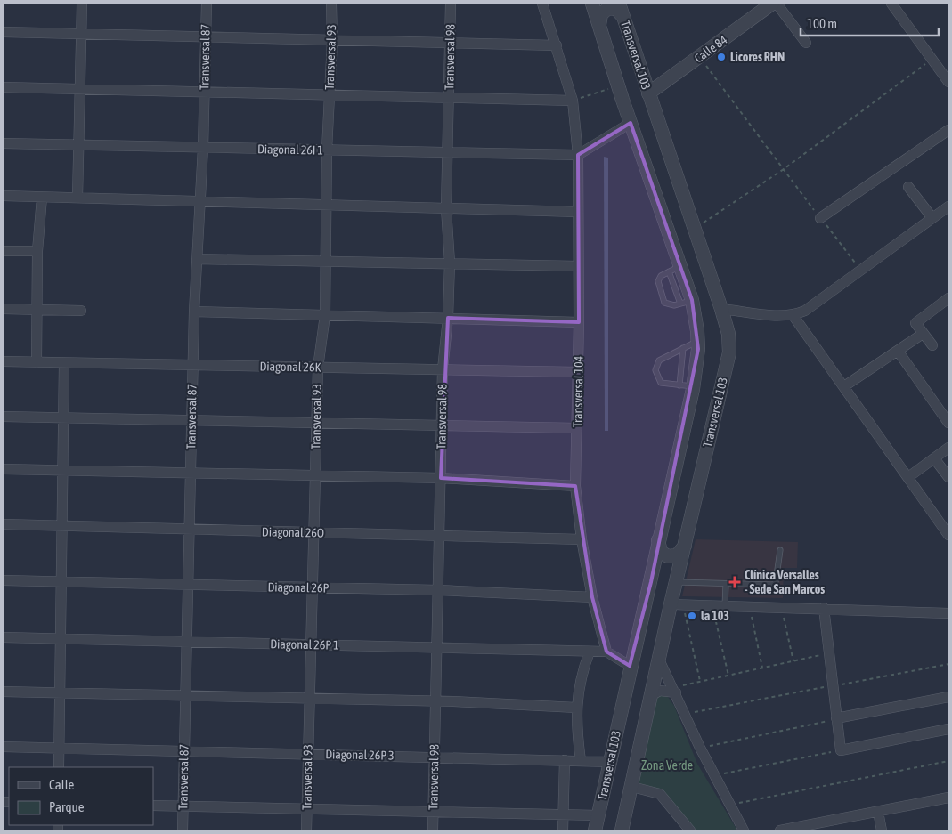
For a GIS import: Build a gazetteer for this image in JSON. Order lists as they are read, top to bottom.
{
  "streets": {
    "street": [
      "Calle 84",
      "Transversal 103",
      "Transversal 87",
      "Transversal 93",
      "Transversal 98",
      "Diagonal 26I 1",
      "Diagonal 26K",
      "Transversal 104",
      "Diagonal 26O",
      "Diagonal 26P",
      "Diagonal 26P 1",
      "Diagonal 26P 3"
    ]
  },
  "crossings": [
    ["Calle 84", "Transversal 103"],
    ["Transversal 103", "Diagonal 26P 3"],
    ["Transversal 87", "Diagonal 26I 1"],
    ["Transversal 87", "Diagonal 26K"],
    ["Transversal 87", "Diagonal 26O"],
    ["Transversal 87", "Diagonal 26P"],
    ["Transversal 87", "Diagonal 26P 1"],
    ["Transversal 87", "Diagonal 26P 3"],
    ["Transversal 93", "Diagonal 26I 1"],
    ["Transversal 93", "Diagonal 26K"],
    ["Transversal 93", "Diagonal 26O"],
    ["Transversal 93", "Diagonal 26P"],
    ["Transversal 93", "Diagonal 26P 1"],
    ["Transversal 93", "Diagonal 26P 3"],
    ["Transversal 98", "Diagonal 26I 1"],
    ["Transversal 98", "Diagonal 26K"],
    ["Transversal 98", "Diagonal 26O"],
    ["Transversal 98", "Diagonal 26P"],
    ["Transversal 98", "Diagonal 26P 1"],
    ["Transversal 98", "Diagonal 26P 3"],
    ["Diagonal 26I 1", "Transversal 104"],
    ["Diagonal 26K", "Transversal 104"],
    ["Transversal 104", "Diagonal 26O"],
    ["Transversal 104", "Diagonal 26P"],
    ["Transversal 104", "Diagonal 26P 1"]
  ],
  "parks": ["Zona Verde"],
  "places": {
    "other": ["Licores RHN", "la 103"],
    "health": ["Clínica Versalles - Sede San Marcos"]
  },
  "legend": ["Calle", "Parque"],
  "scale_bar": "100 m"
}
